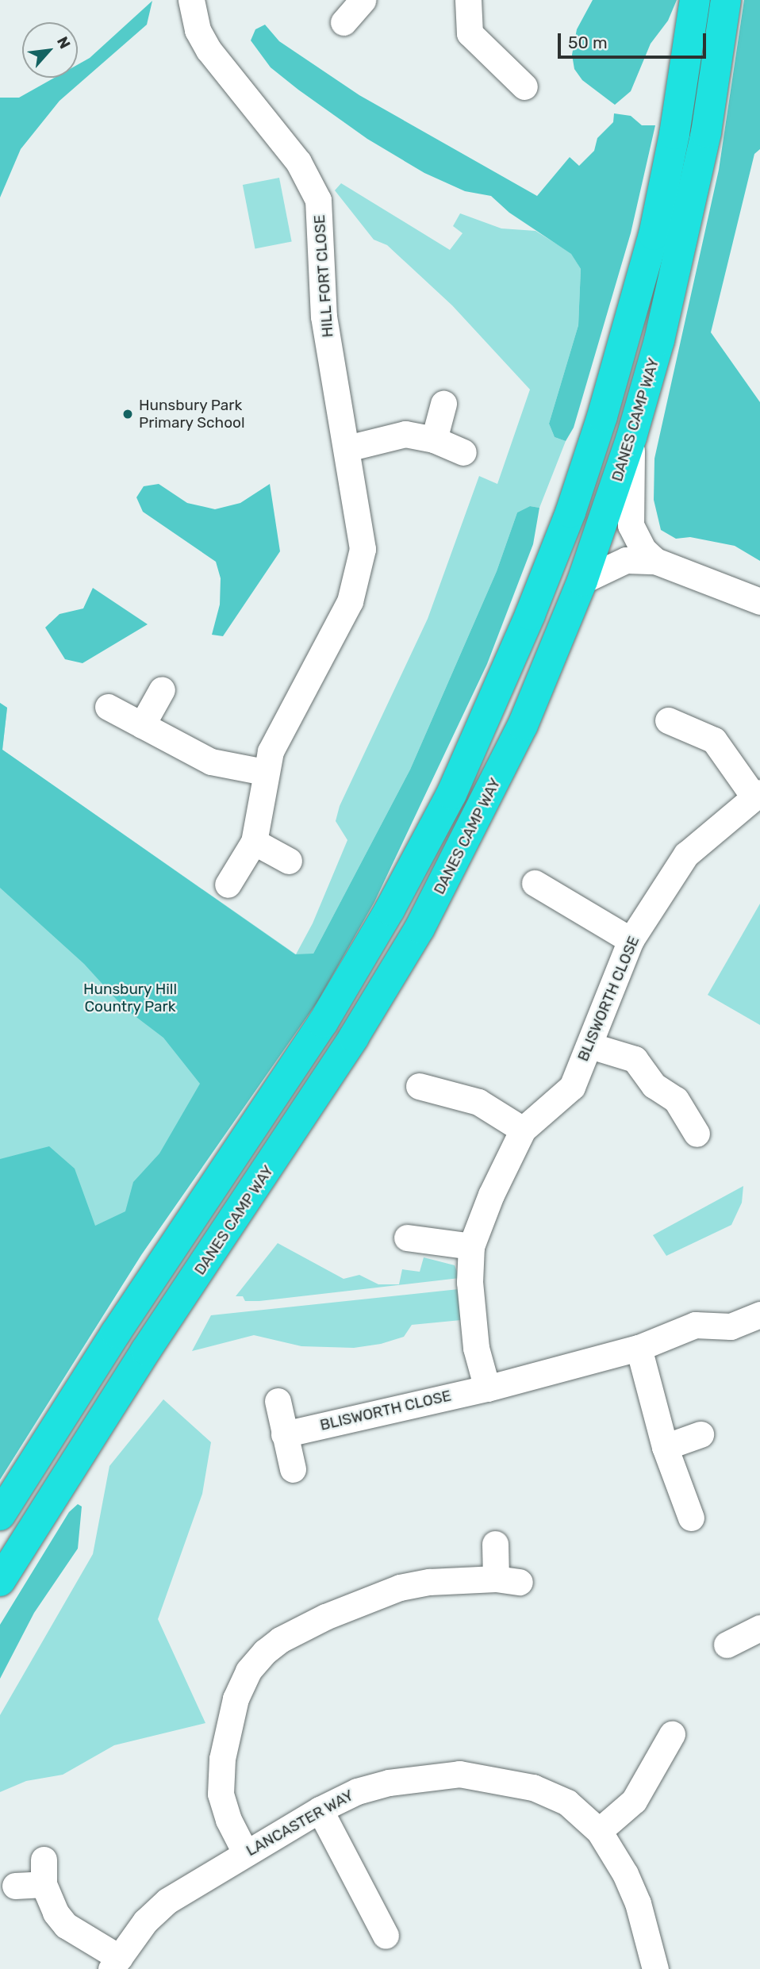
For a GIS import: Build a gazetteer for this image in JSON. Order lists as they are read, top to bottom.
{
  "streets": {
    "highway": ["DANES CAMP WAY"],
    "street": ["HILL FORT CLOSE", "BLISWORTH CLOSE", "LANCASTER WAY"]
  },
  "parks": ["Hunsbury Hill Country Park"],
  "places": ["Hunsbury Park Primary School"],
  "scale_bar": "50 m",
  "north": "top right"
}
